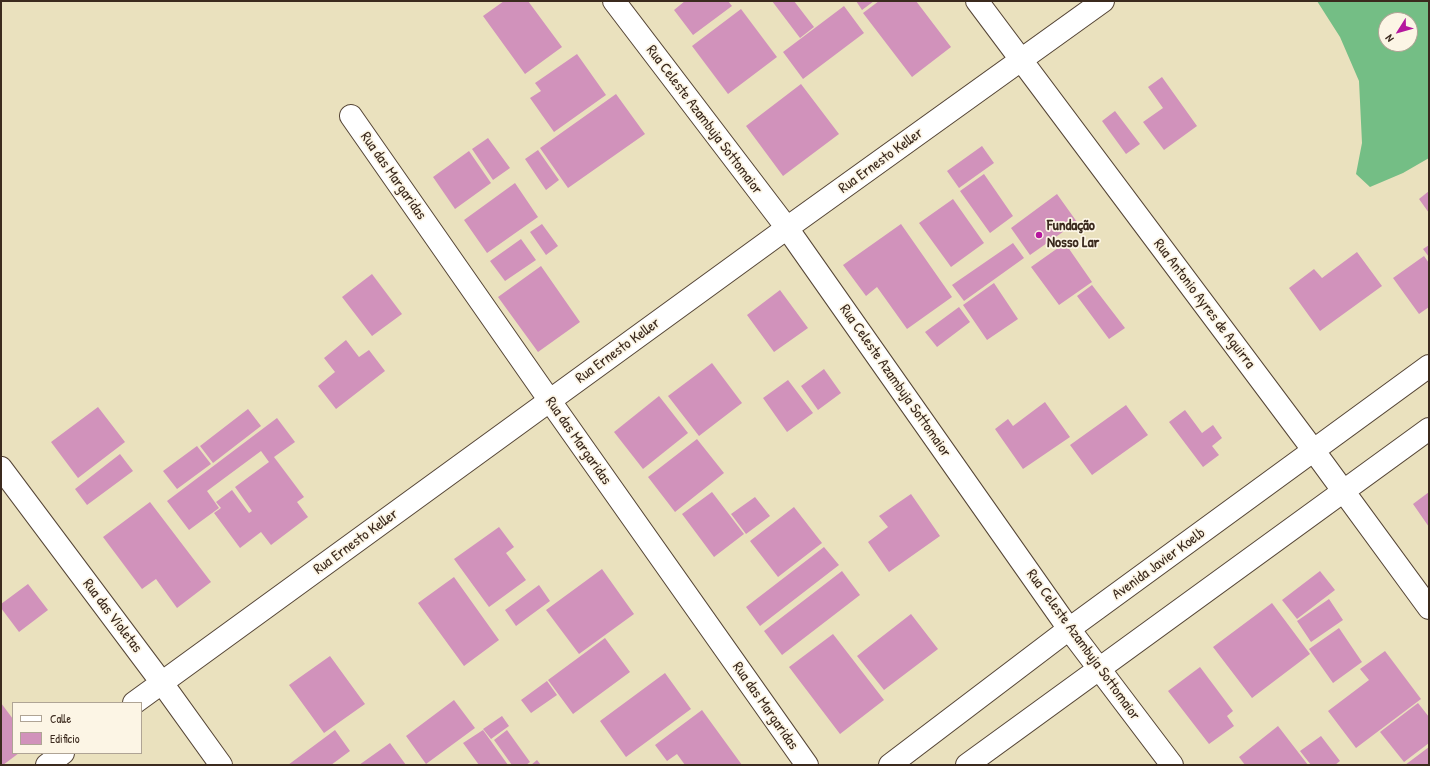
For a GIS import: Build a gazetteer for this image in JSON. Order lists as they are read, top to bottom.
{
  "streets": {
    "street": [
      "Rua Celeste Azambuja Sottomaior",
      "Rua Ernesto Keller",
      "Rua das Margaridas",
      "Rua Antonio Ayres de Aguirra",
      "Avenida Javier Koelb",
      "Rua das Violetas"
    ]
  },
  "crossings": [
    ["Rua Celeste Azambuja Sottomaior", "Rua Ernesto Keller"],
    ["Rua Celeste Azambuja Sottomaior", "Avenida Javier Koelb"],
    ["Rua Ernesto Keller", "Rua das Margaridas"],
    ["Rua Ernesto Keller", "Rua Antonio Ayres de Aguirra"],
    ["Rua Ernesto Keller", "Rua das Violetas"],
    ["Rua Antonio Ayres de Aguirra", "Avenida Javier Koelb"]
  ],
  "places": ["Fundação Nosso Lar"],
  "legend": ["Calle", "Edificio"],
  "north": "bottom left"
}
